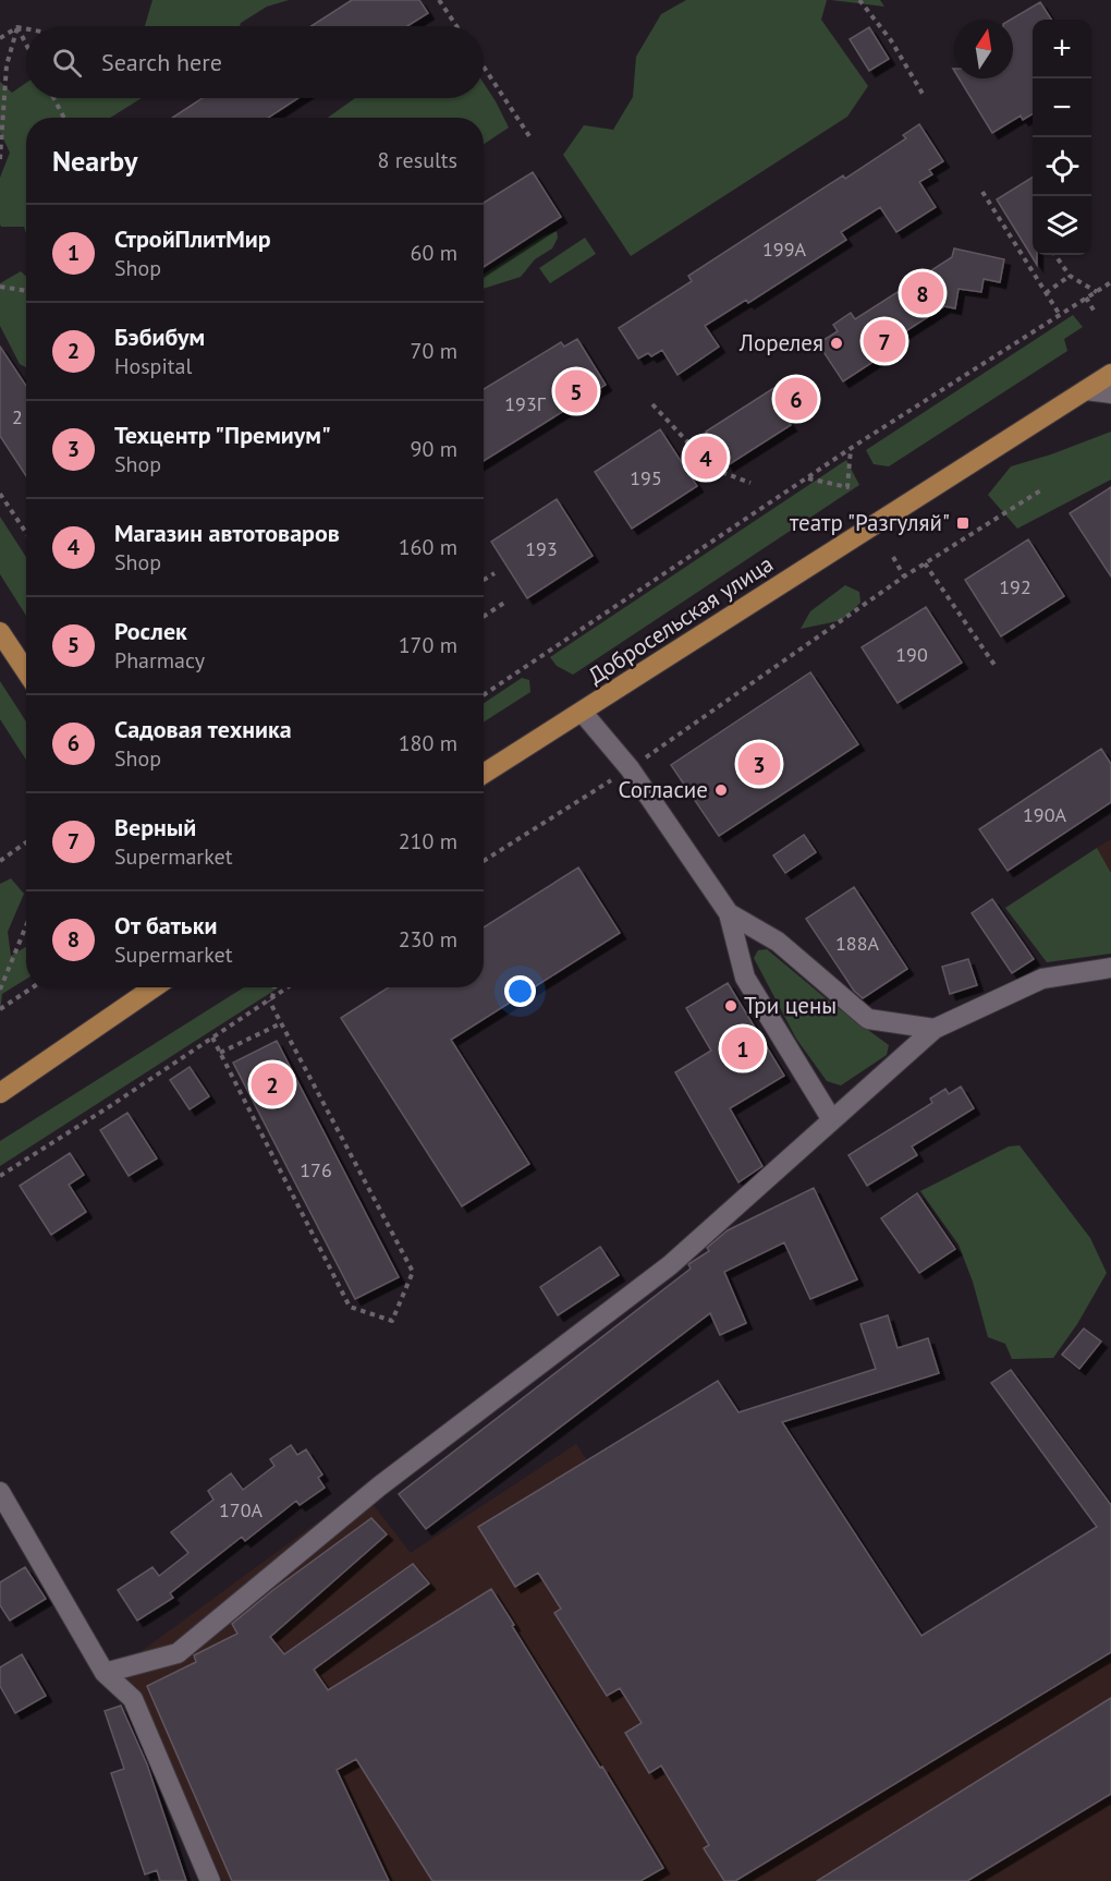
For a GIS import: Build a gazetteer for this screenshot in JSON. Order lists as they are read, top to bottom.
{
  "streets": {
    "main road": ["Добросельская улица"]
  },
  "places": {
    "other": ["Лорелея", "Согласие", "Три цены"],
    "transit": ["театр \"Разгуляй\""]
  },
  "house_numbers": [
    "199А",
    "193Г",
    "2",
    "195",
    "193",
    "192",
    "190",
    "190А",
    "188А",
    "176",
    "170А"
  ],
  "north": "top",
  "page": {
    "map_buttons": ["+", "−"],
    "search": "Search here",
    "heading": ["Nearby", "8 results"],
    "list": [
      {
        "mark": "1",
        "name": "СтройПлитМир",
        "note": "Shop",
        "value": "60 m"
      },
      {
        "mark": "2",
        "name": "Бэбибум",
        "note": "Hospital",
        "value": "70 m"
      },
      {
        "mark": "3",
        "name": "Техцентр \"Премиум\"",
        "note": "Shop",
        "value": "90 m"
      },
      {
        "mark": "4",
        "name": "Магазин автотоваров",
        "note": "Shop",
        "value": "160 m"
      },
      {
        "mark": "5",
        "name": "Рослек",
        "note": "Pharmacy",
        "value": "170 m"
      },
      {
        "mark": "6",
        "name": "Садовая техника",
        "note": "Shop",
        "value": "180 m"
      },
      {
        "mark": "7",
        "name": "Верный",
        "note": "Supermarket",
        "value": "210 m"
      },
      {
        "mark": "8",
        "name": "От батьки",
        "note": "Supermarket",
        "value": "230 m"
      }
    ],
    "pins": [
      "8",
      "7",
      "5",
      "6",
      "4",
      "3",
      "1",
      "2"
    ]
  }
}
